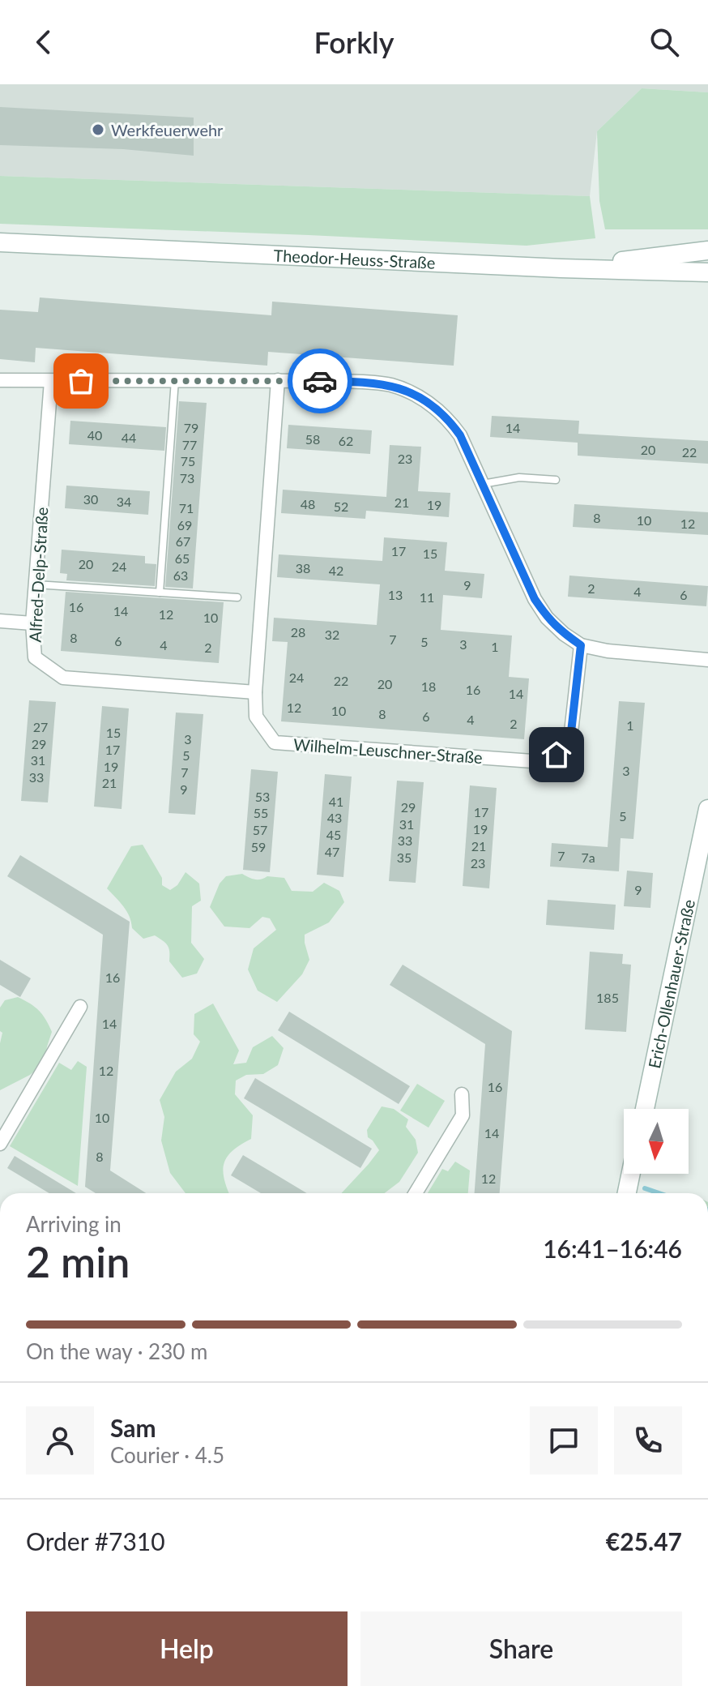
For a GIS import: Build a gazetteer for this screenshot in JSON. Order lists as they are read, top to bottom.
{
  "streets": {
    "street": [
      "Theodor-Heuss-Straße",
      "Alfred-Delp-Straße",
      "Wilhelm-Leuschner-Straße",
      "Erich-Ollenhauer-Straße"
    ]
  },
  "crossings": [
    ["Alfred-Delp-Straße", "Wilhelm-Leuschner-Straße"]
  ],
  "places": ["Werkfeuerwehr"],
  "house_numbers": [
    "79",
    "14",
    "40",
    "44",
    "58",
    "62",
    "77",
    "20",
    "22",
    "23",
    "75",
    "73",
    "30",
    "34",
    "21",
    "48",
    "19",
    "52",
    "71",
    "8",
    "10",
    "12",
    "69",
    "67",
    "17",
    "15",
    "65",
    "20",
    "24",
    "38",
    "42",
    "63",
    "9",
    "2",
    "4",
    "13",
    "6",
    "11",
    "16",
    "14",
    "12",
    "10",
    "28",
    "32",
    "8",
    "7",
    "6",
    "5",
    "3",
    "4",
    "1",
    "2",
    "24",
    "22",
    "20",
    "18",
    "16",
    "14",
    "12",
    "10",
    "8",
    "6",
    "4",
    "2",
    "1",
    "27",
    "15",
    "3",
    "29",
    "17",
    "5",
    "31",
    "19",
    "3",
    "7",
    "33",
    "21",
    "9",
    "53",
    "41",
    "29",
    "17",
    "55",
    "5",
    "43",
    "31",
    "19",
    "57",
    "45",
    "33",
    "21",
    "59",
    "47",
    "7",
    "35",
    "7a",
    "23",
    "9",
    "16",
    "185",
    "14",
    "12",
    "16",
    "10",
    "14",
    "8",
    "12"
  ],
  "north": "bottom",
  "page": {
    "header": "Forkly",
    "heading": ["2 min", "Arriving in", "16:41–16:46"],
    "panel": [
      "Sam",
      "Courier · 4.5",
      "Order #7310",
      "€25.47"
    ],
    "bar": "On the way · 230 m",
    "buttons": ["Help", "Share"]
  }
}
